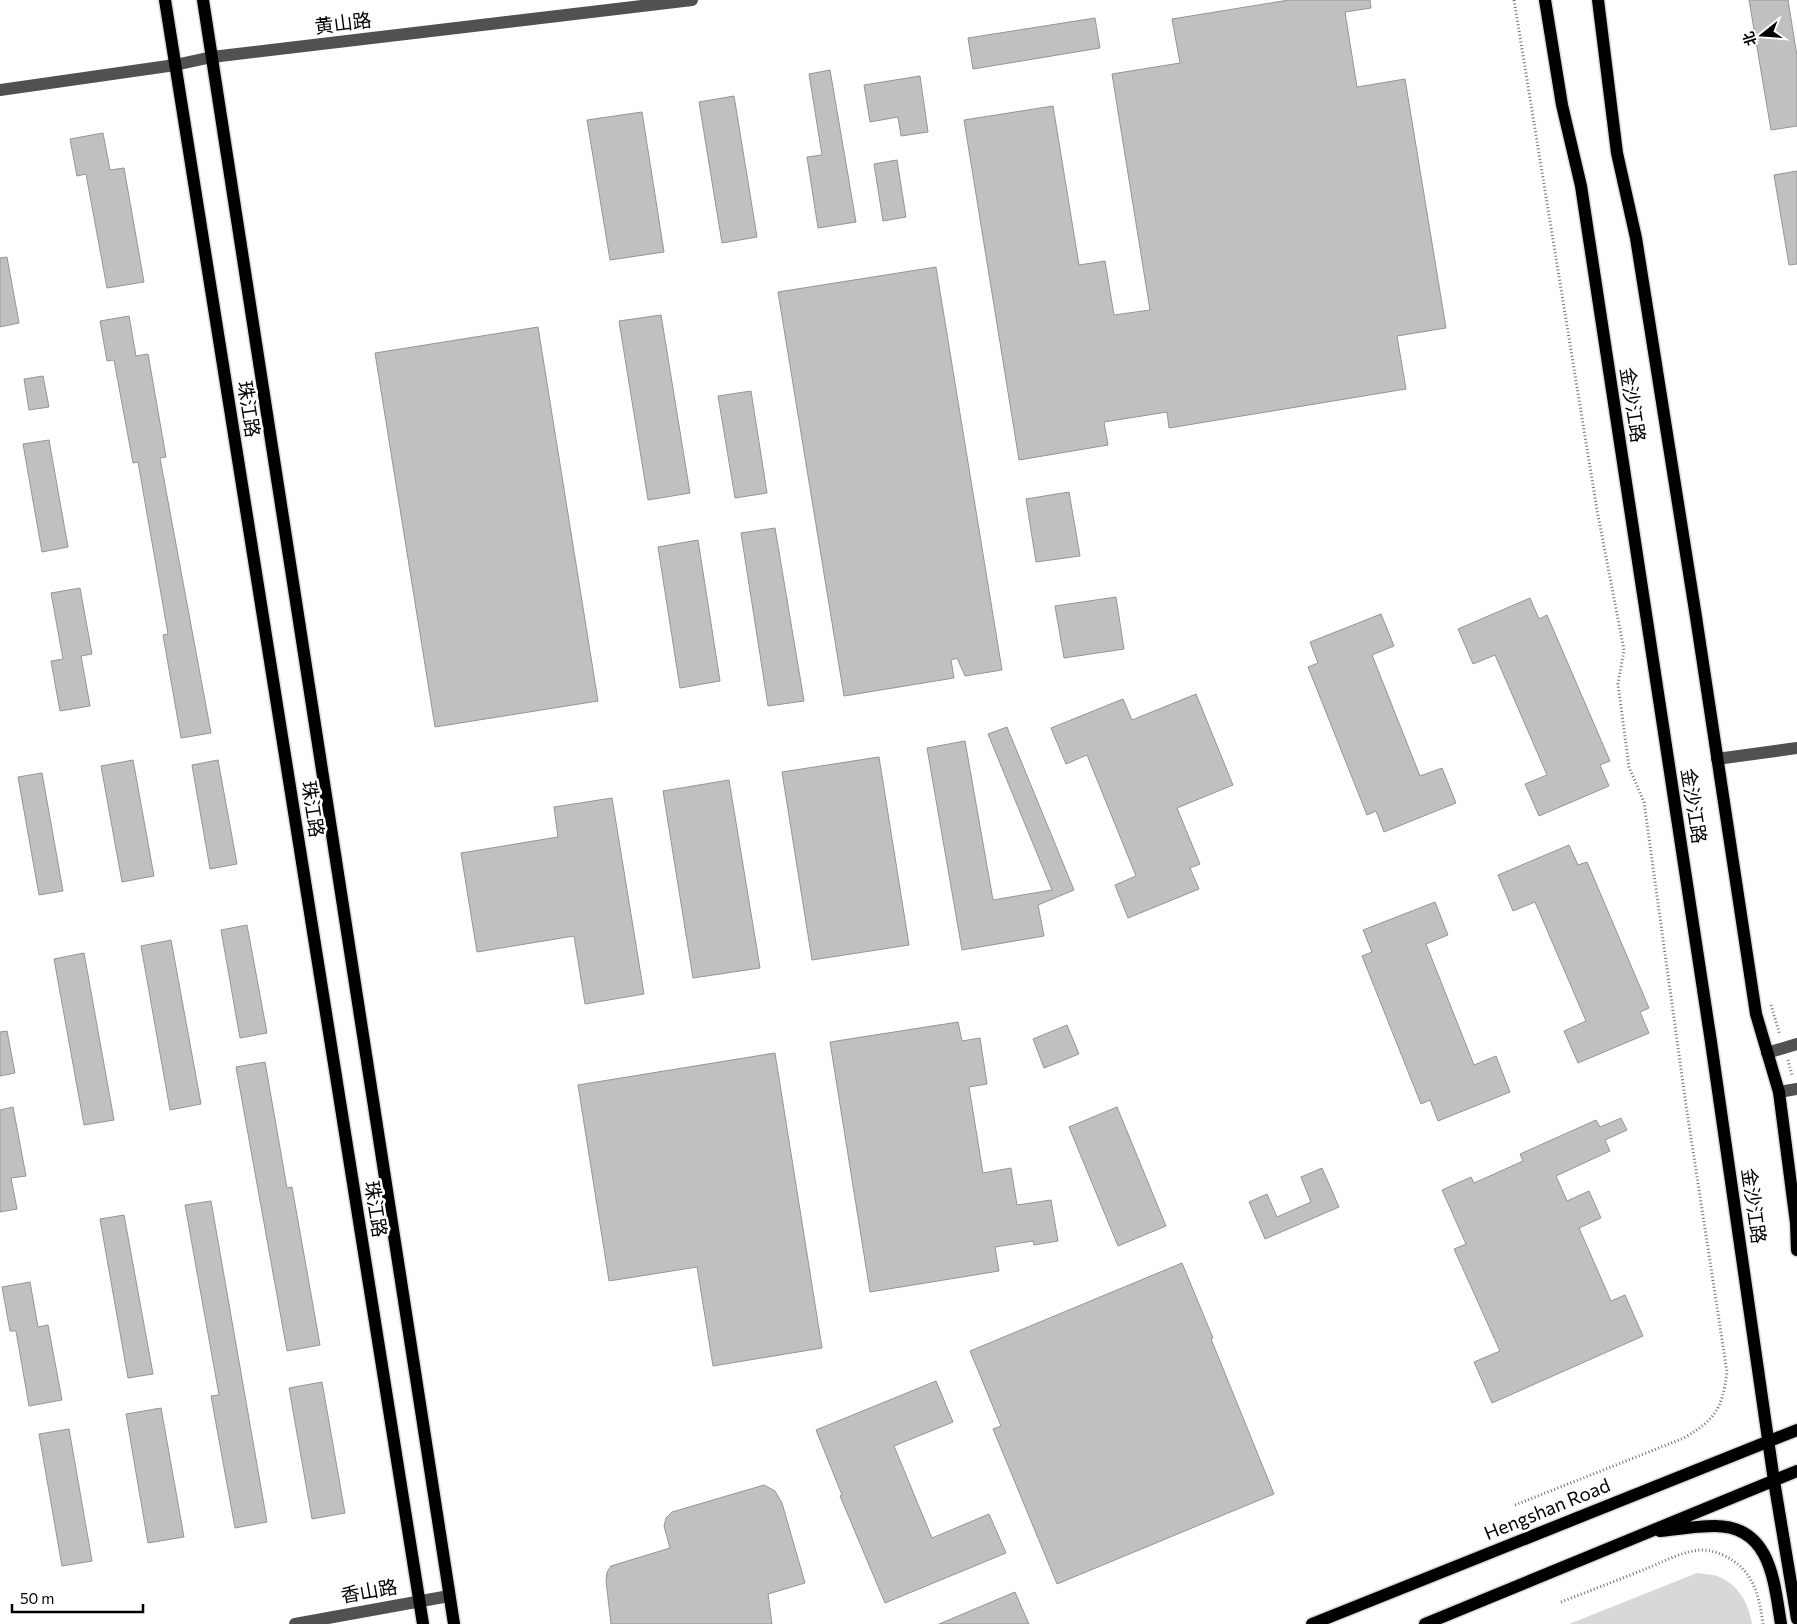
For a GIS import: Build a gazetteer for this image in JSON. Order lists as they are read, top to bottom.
{
  "streets": {
    "main road": ["金沙江路", "珠江路", "Hengshan Road"],
    "street": ["黄山路", "香山路"]
  },
  "crossings": [
    ["黄山路", "珠江路"],
    ["金沙江路", "Hengshan Road"],
    ["珠江路", "香山路"]
  ],
  "scale_bar": "50 m",
  "north": "left"
}
